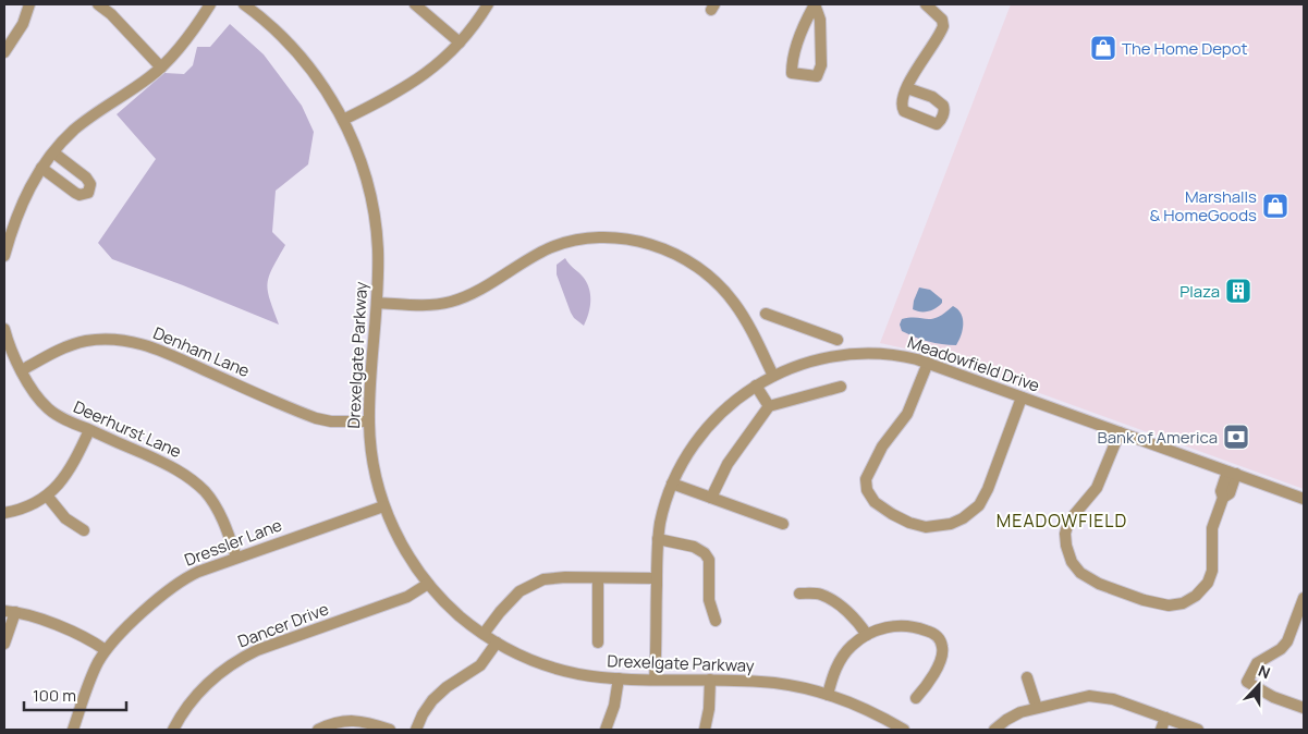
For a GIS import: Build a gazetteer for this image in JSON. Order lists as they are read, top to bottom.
{
  "streets": {
    "street": [
      "Denham Lane",
      "Drexelgate Parkway",
      "Meadowfield Drive",
      "Deerhurst Lane",
      "Dressler Lane",
      "Dancer Drive"
    ]
  },
  "crossings": [
    ["Denham Lane", "Drexelgate Parkway"],
    ["Denham Lane", "Deerhurst Lane"],
    ["Drexelgate Parkway", "Meadowfield Drive"],
    ["Drexelgate Parkway", "Dressler Lane"],
    ["Drexelgate Parkway", "Dancer Drive"],
    ["Deerhurst Lane", "Dressler Lane"]
  ],
  "districts": ["MEADOWFIELD"],
  "places": {
    "shop": ["The Home Depot", "Marshalls & HomeGoods"],
    "building": ["Plaza"],
    "bank": ["Bank of America"]
  },
  "scale_bar": "100 m",
  "north": "top"
}
